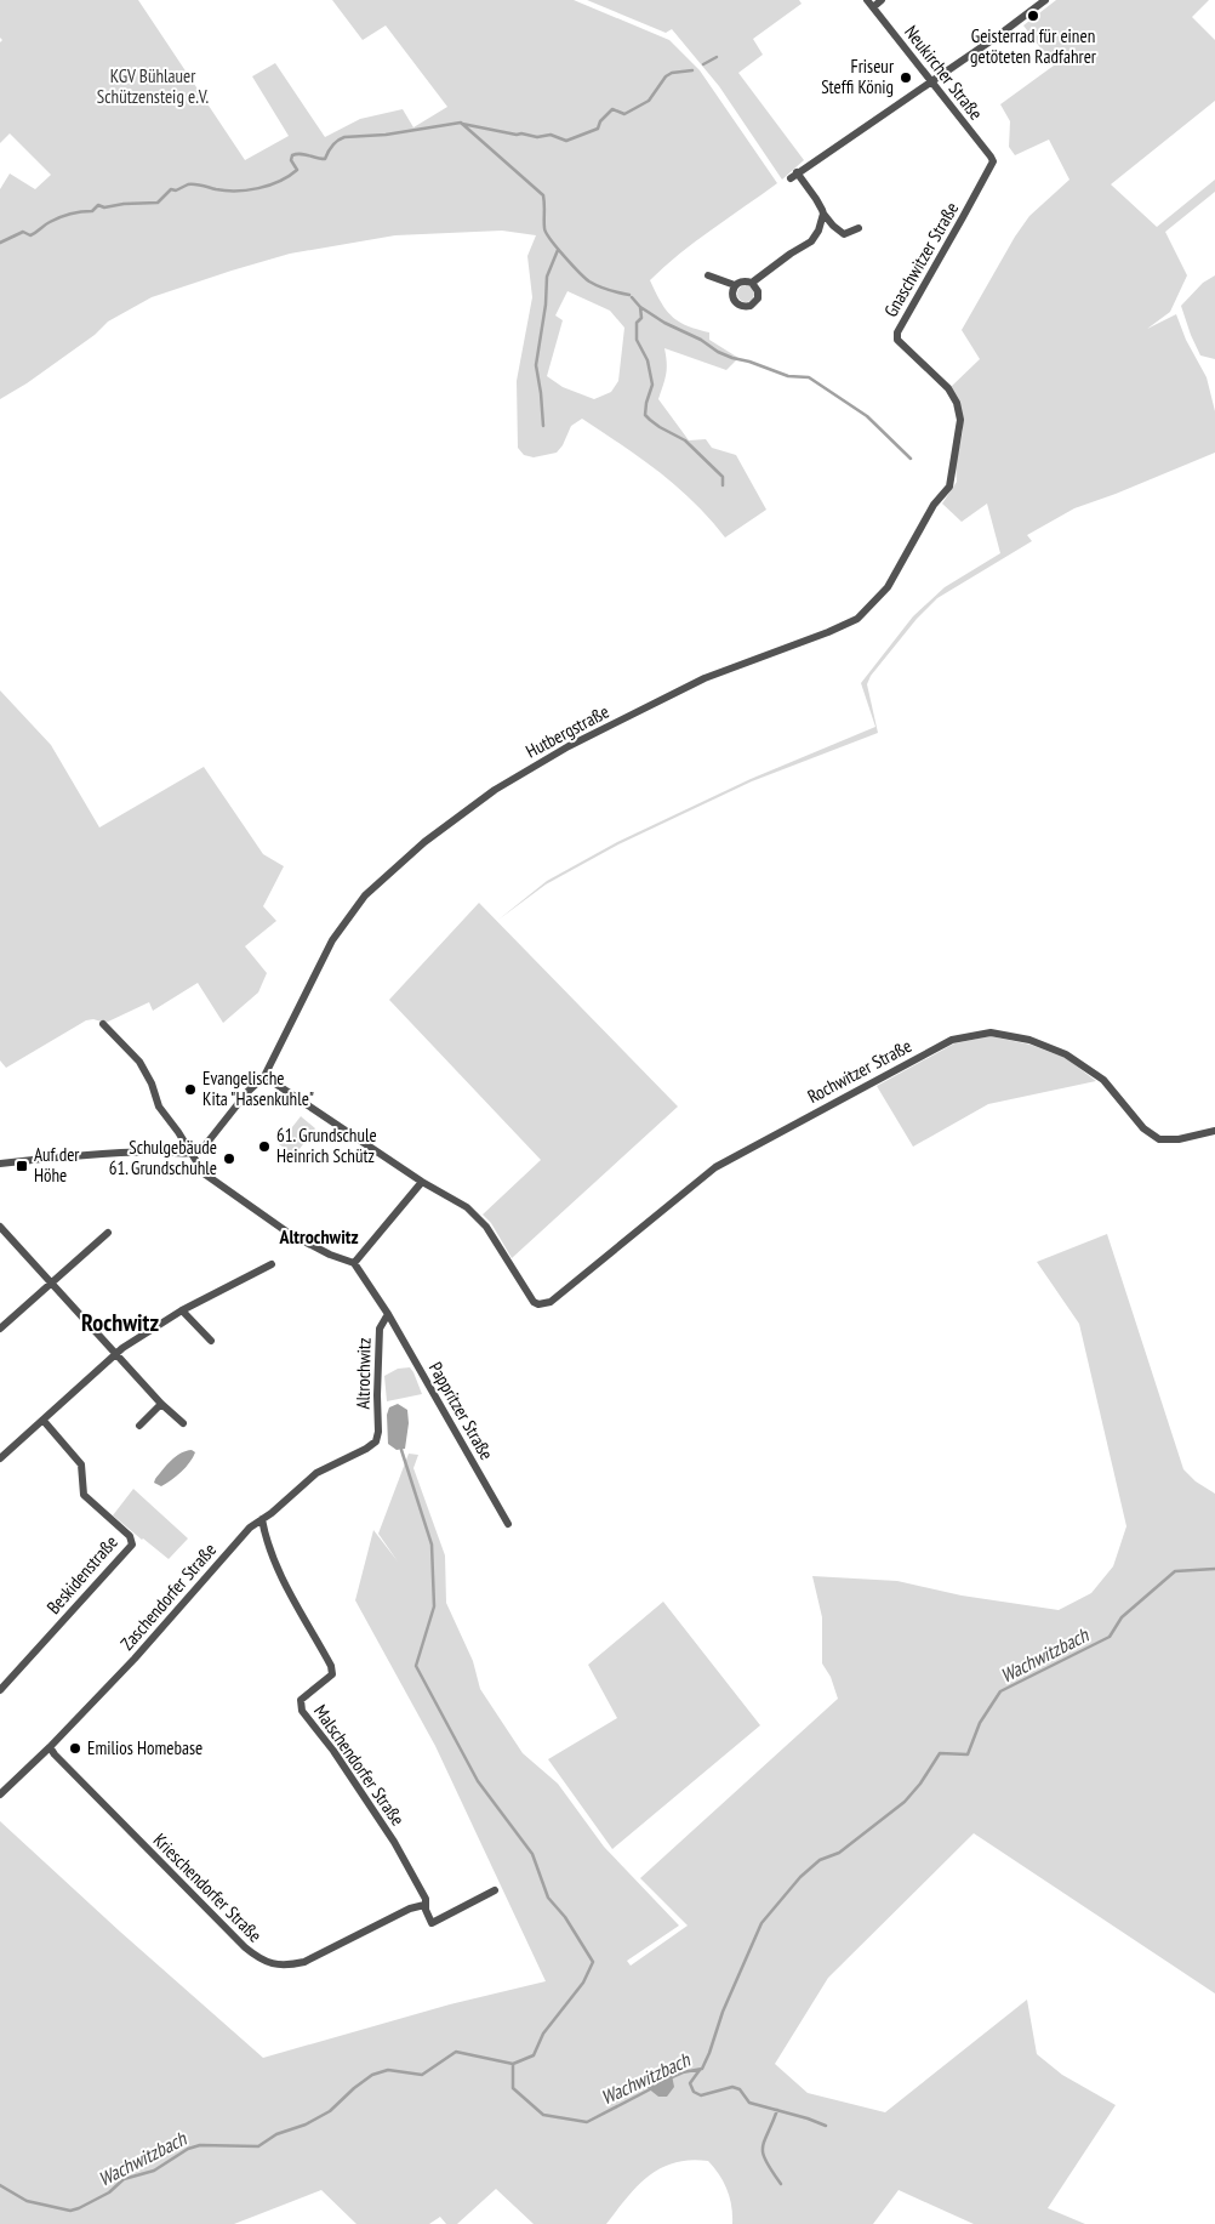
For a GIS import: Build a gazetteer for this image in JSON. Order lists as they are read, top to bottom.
{
  "streets": {
    "street": [
      "Neukircher Straße",
      "Gnaschwitzer Straße",
      "Hutbergstraße",
      "Rochwitzer Straße",
      "Altrochwitz",
      "Pappritzer Straße",
      "Beskidenstraße",
      "Zaschendorfer Straße",
      "Malschendorfer Straße",
      "Krieschendorfer Straße"
    ]
  },
  "crossings": [
    ["Neukircher Straße", "Gnaschwitzer Straße"],
    ["Gnaschwitzer Straße", "Hutbergstraße"],
    ["Altrochwitz", "Pappritzer Straße"],
    ["Altrochwitz", "Zaschendorfer Straße"],
    ["Zaschendorfer Straße", "Malschendorfer Straße"],
    ["Zaschendorfer Straße", "Krieschendorfer Straße"],
    ["Malschendorfer Straße", "Krieschendorfer Straße"]
  ],
  "districts": ["Altrochwitz", "Rochwitz"],
  "water": ["Wachwitzbach"],
  "parks": ["KGV Bühlauer Schützensteig e.V."],
  "places": {
    "other": [
      "Geisterrad für einen getöteten Radfahrer",
      "Friseur Steffi König",
      "Evangelische Kita \"Hasenkuhle\"",
      "61. Grundschule Heinrich Schütz",
      "Schulgebäude 61. Grundschuhle",
      "Emilios Homebase"
    ],
    "transit": ["Auf der Höhe"]
  }
}
